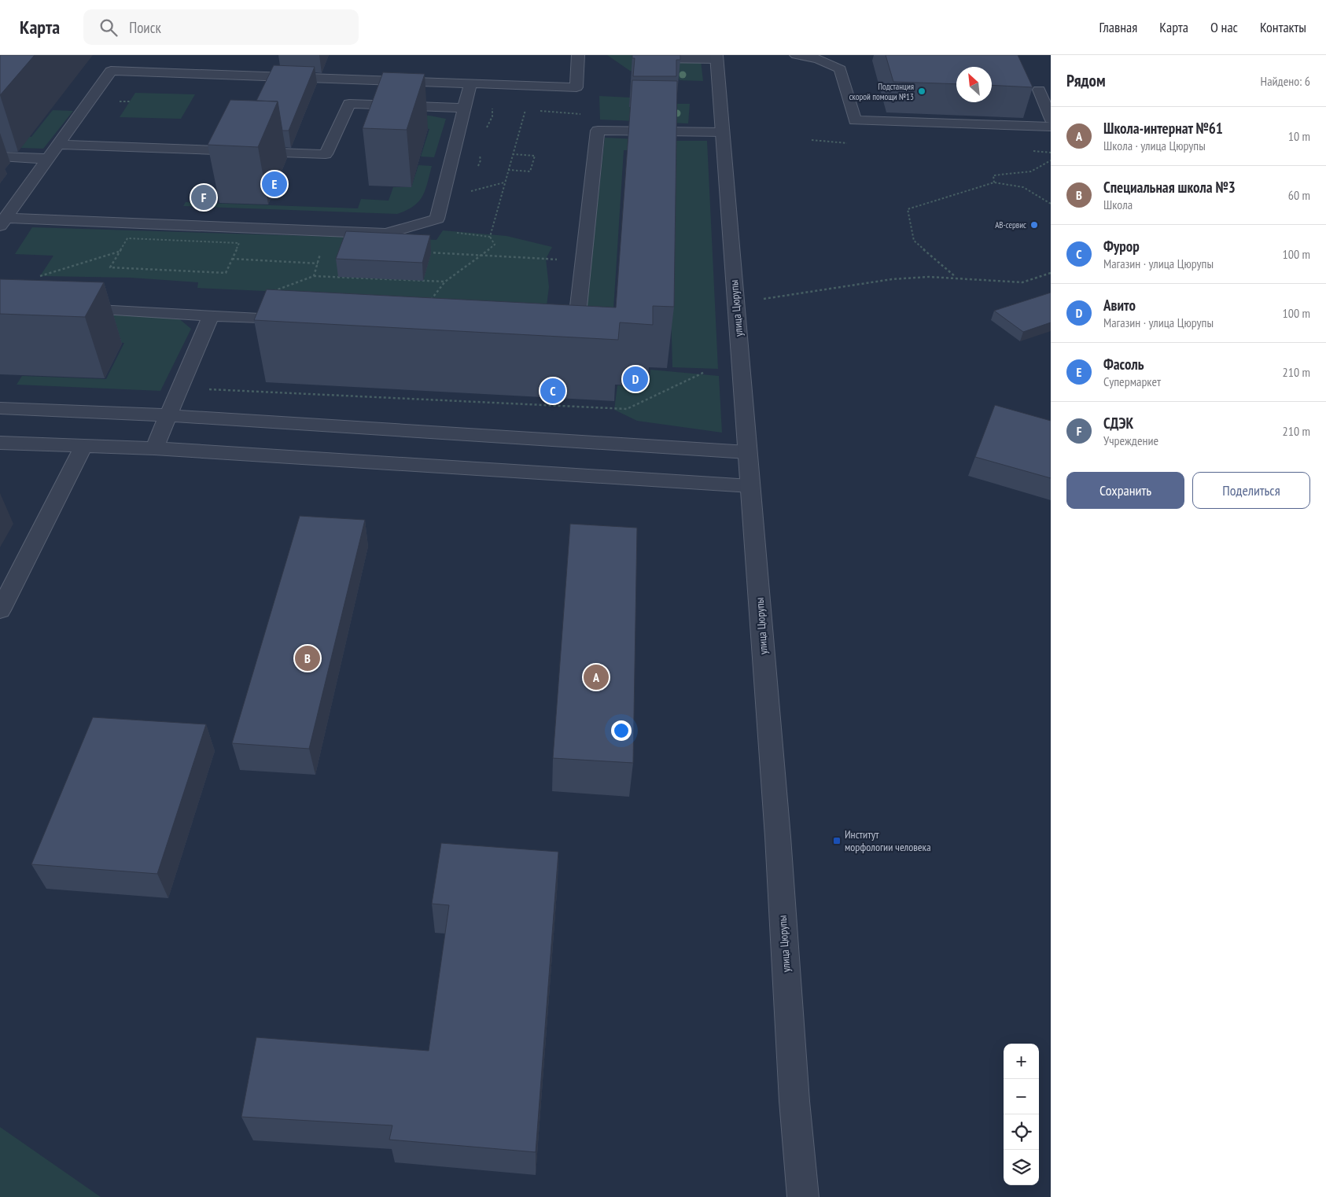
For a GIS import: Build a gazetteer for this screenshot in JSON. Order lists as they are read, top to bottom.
{
  "streets": {
    "street": ["улица Цюрупы"]
  },
  "places": {
    "other": ["Подстанция скорой помощи №13", "АВ-сервис"],
    "transit": ["Институт морфологии человека"]
  },
  "north": "top left",
  "page": {
    "header": "Карта",
    "search": "Поиск",
    "nav": [
      "Главная",
      "Карта",
      "О нас",
      "Контакты"
    ],
    "heading": ["Рядом", "Найдено: 6"],
    "list": [
      {
        "mark": "A",
        "name": "Школа-интернат №61",
        "note": "Школа · улица Цюрупы",
        "value": "10 m"
      },
      {
        "mark": "B",
        "name": "Специальная школа №3",
        "note": "Школа",
        "value": "60 m"
      },
      {
        "mark": "C",
        "name": "Фурор",
        "note": "Магазин · улица Цюрупы",
        "value": "100 m"
      },
      {
        "mark": "D",
        "name": "Авито",
        "note": "Магазин · улица Цюрупы",
        "value": "100 m"
      },
      {
        "mark": "E",
        "name": "Фасоль",
        "note": "Супермаркет",
        "value": "210 m"
      },
      {
        "mark": "F",
        "name": "СДЭК",
        "note": "Учреждение",
        "value": "210 m"
      }
    ],
    "pins": [
      "E",
      "F",
      "D",
      "C",
      "B",
      "A"
    ],
    "buttons": ["Сохранить", "Поделиться"],
    "map_buttons": ["+", "−"]
  }
}
